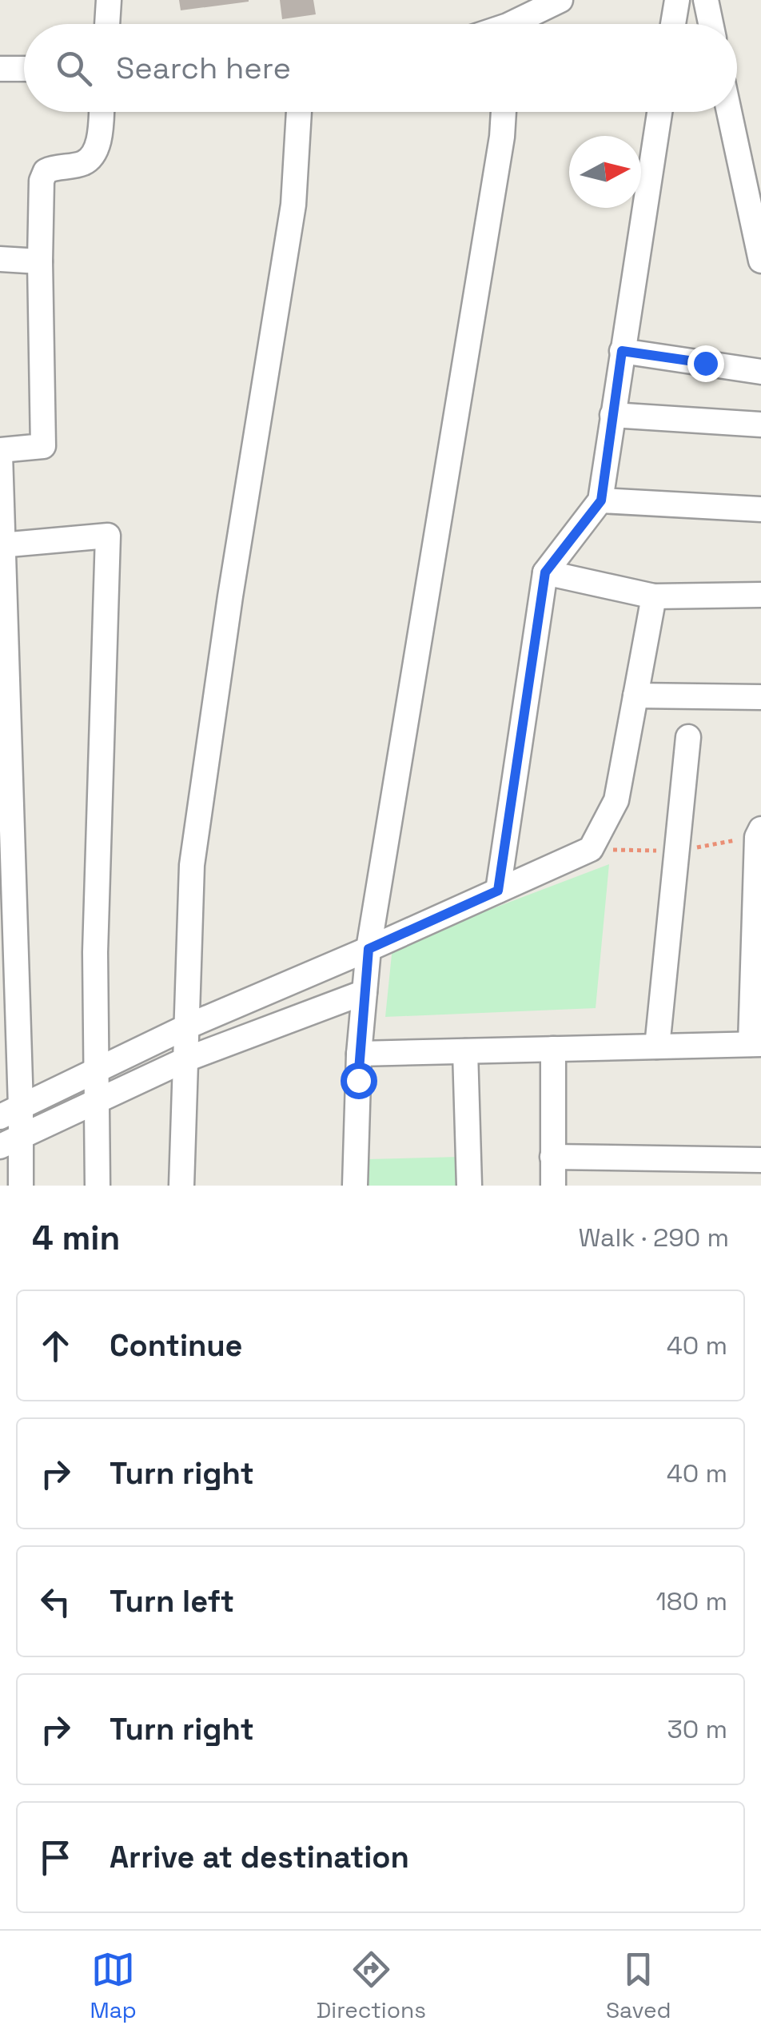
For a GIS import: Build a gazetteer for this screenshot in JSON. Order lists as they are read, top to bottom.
{
  "north": "right",
  "page": {
    "search": "Search here",
    "heading": ["4 min", "Walk · 290 m"],
    "list": [
      ["Continue", "40 m"],
      ["Turn right", "40 m"],
      ["Turn left", "180 m"],
      ["Turn right", "30 m"],
      "Arrive at destination"
    ],
    "nav": ["Map", "Directions", "Saved"]
  }
}
